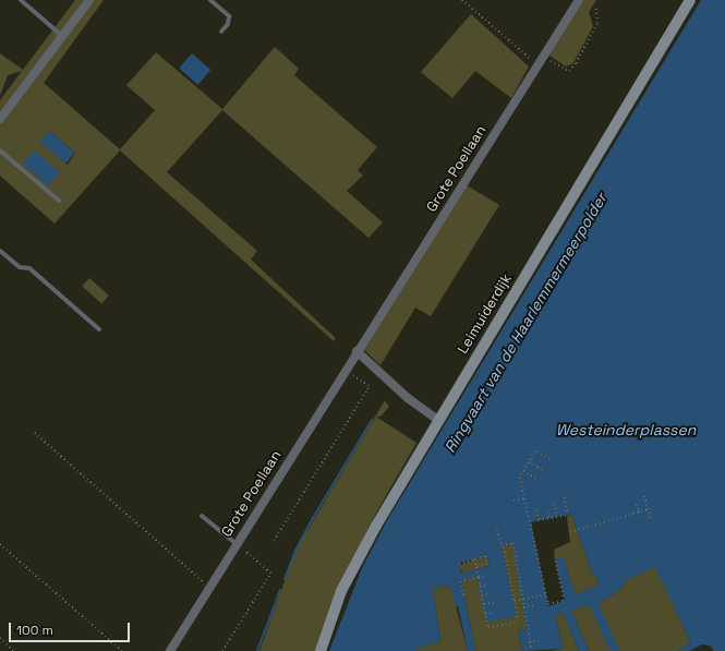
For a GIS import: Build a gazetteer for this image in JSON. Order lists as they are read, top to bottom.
{
  "streets": {
    "street": ["Grote Poellaan", "Leimuiderdijk"]
  },
  "water": ["Ringvaart van de Haarlemmermeerpolder", "Westeinderplassen"],
  "scale_bar": "100 m"
}
